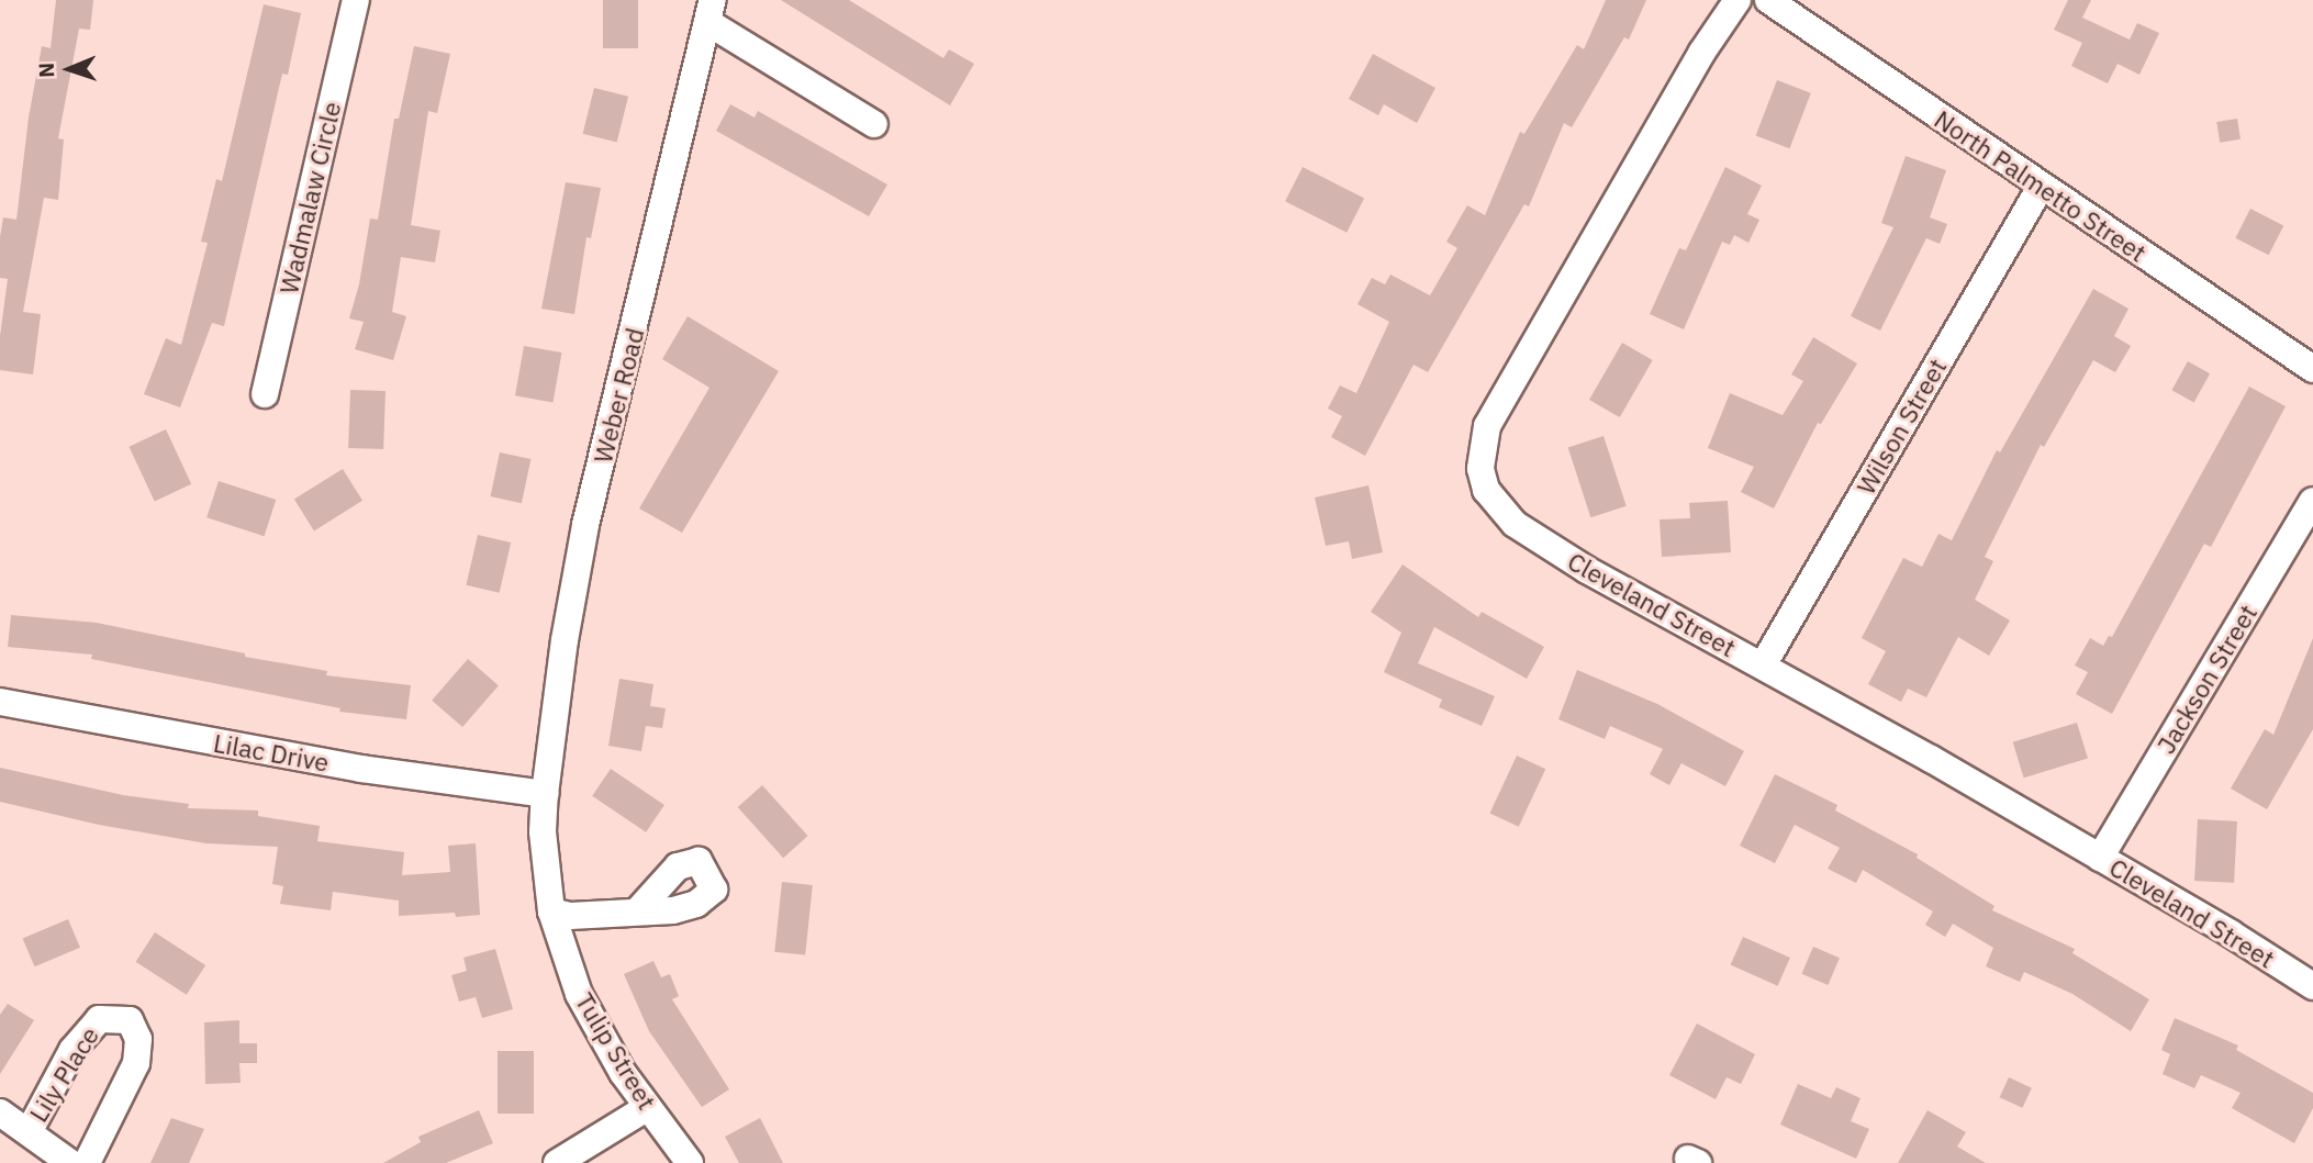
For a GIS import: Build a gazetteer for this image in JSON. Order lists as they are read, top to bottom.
{
  "streets": {
    "street": [
      "North Palmetto Street",
      "Wadmalaw Circle",
      "Weber Road",
      "Wilson Street",
      "Cleveland Street",
      "Jackson Street",
      "Lilac Drive",
      "Tulip Street",
      "Lily Place"
    ]
  },
  "crossings": [
    ["North Palmetto Street", "Wilson Street"],
    ["Weber Road", "Lilac Drive"],
    ["Weber Road", "Tulip Street"],
    ["Wilson Street", "Cleveland Street"],
    ["Cleveland Street", "Jackson Street"],
    ["Lilac Drive", "Tulip Street"]
  ],
  "north": "left"
}
